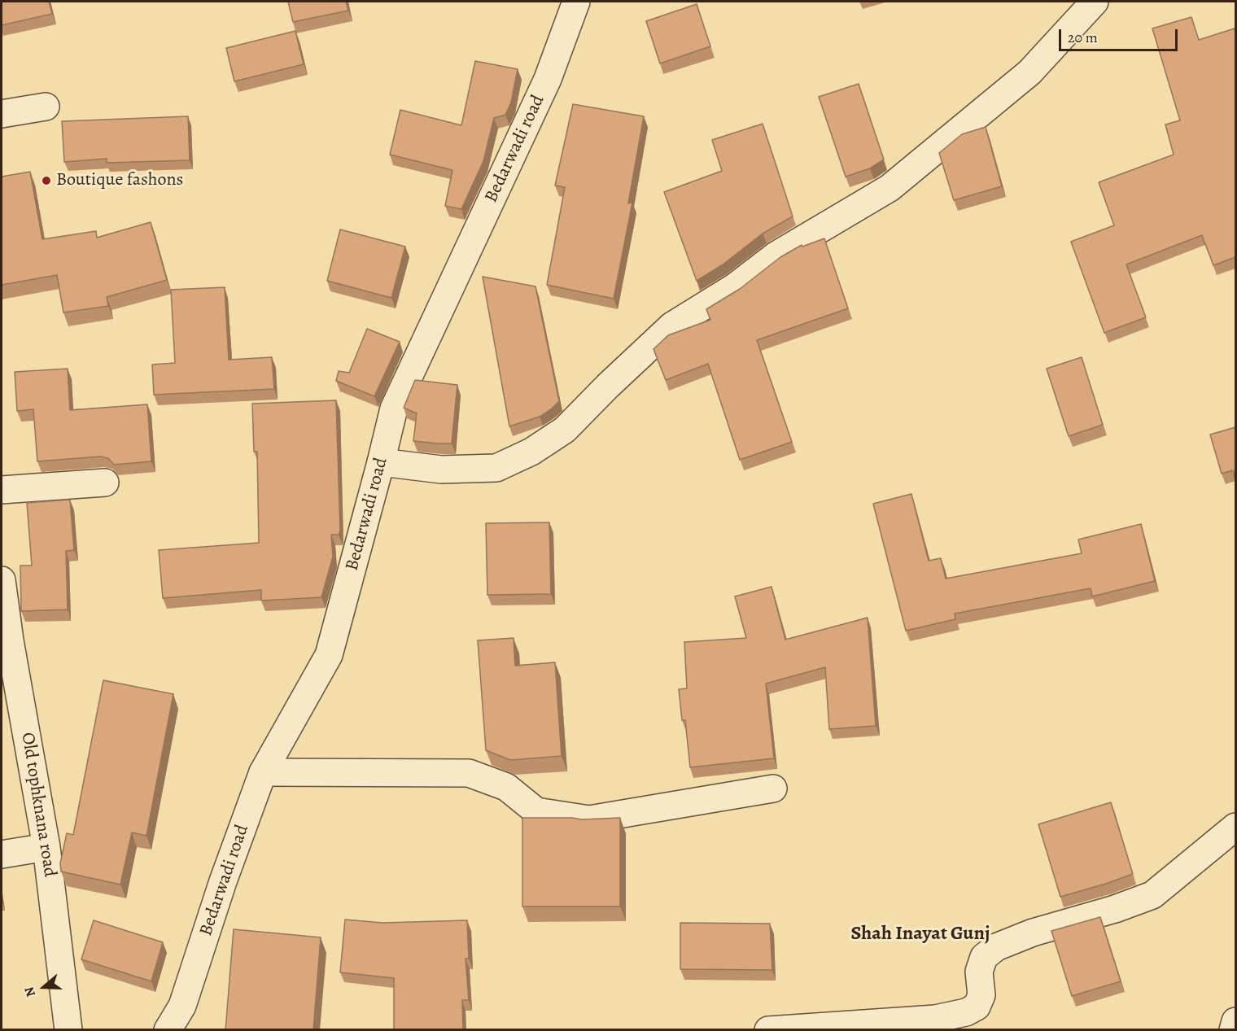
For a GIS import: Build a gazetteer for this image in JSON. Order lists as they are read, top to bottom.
{
  "streets": {
    "street": ["Bedarwadi road", "Old tophknana road"]
  },
  "districts": ["Shah Inayat Gunj"],
  "places": ["Boutique fashons"],
  "scale_bar": "20 m",
  "north": "left"
}
